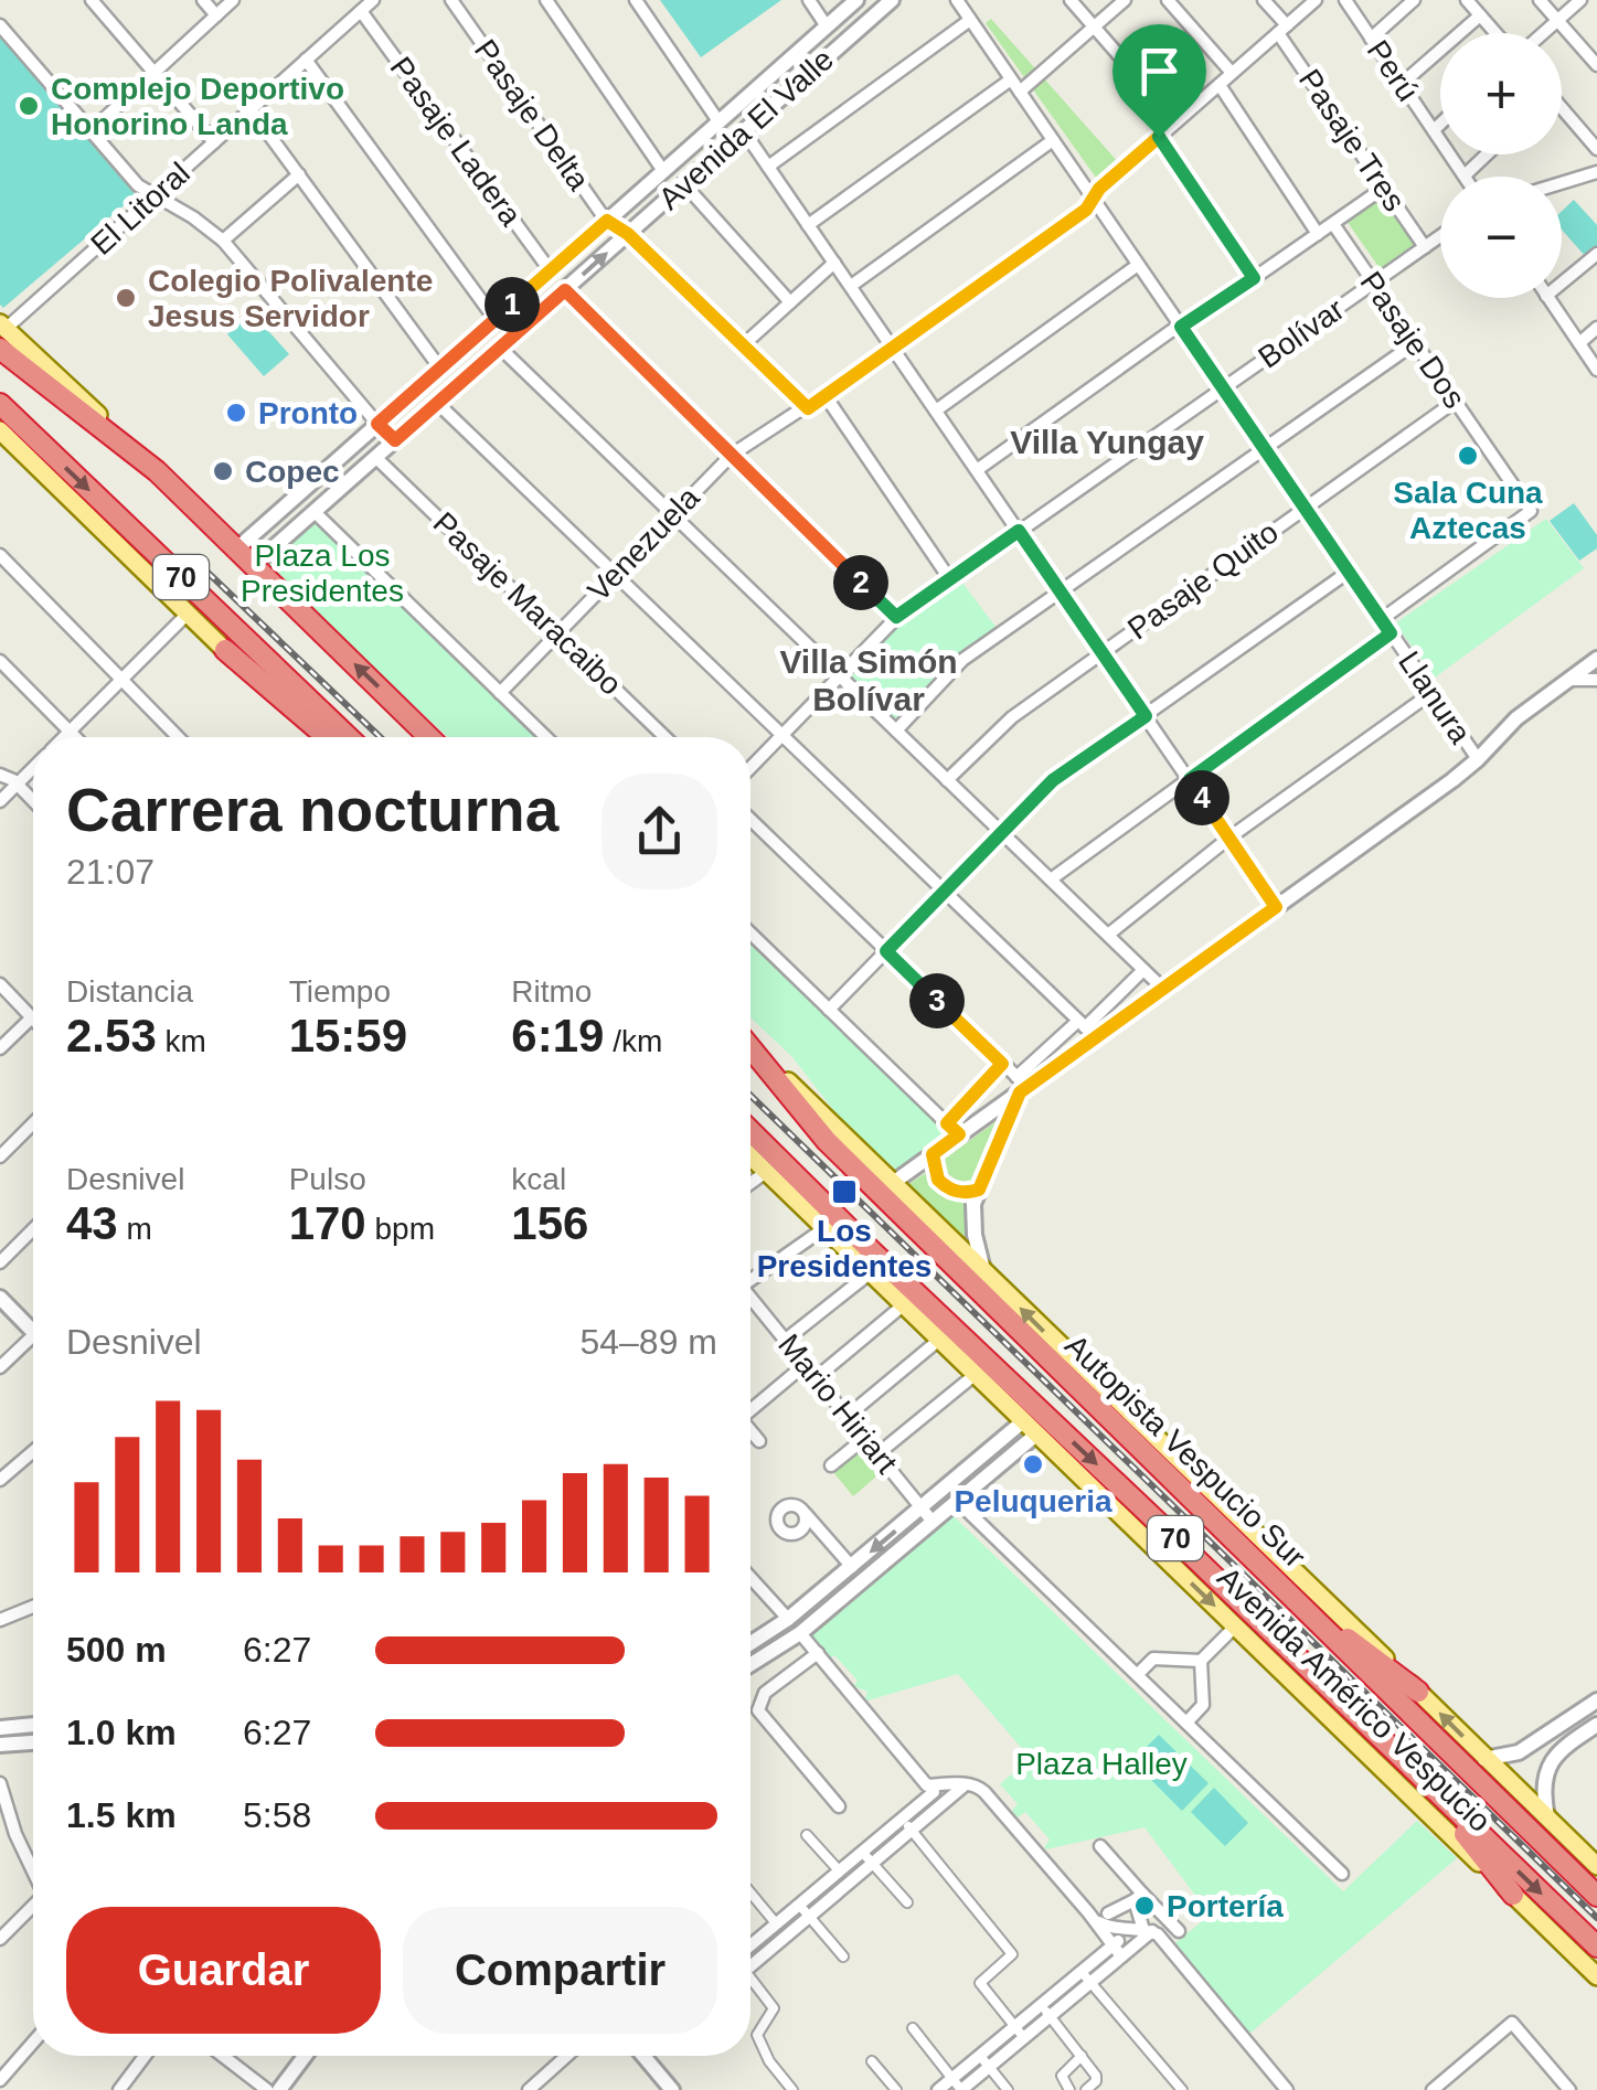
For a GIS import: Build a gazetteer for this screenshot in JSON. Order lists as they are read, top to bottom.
{
  "streets": {
    "highway": ["70", "Autopista Vespucio Sur"],
    "main road": ["Avenida Américo Vespucio"],
    "street": [
      "Perú",
      "Pasaje Delta",
      "Avenida El Valle",
      "Pasaje Tres",
      "Pasaje Ladera",
      "El Litoral",
      "Bolívar",
      "Pasaje Dos",
      "Venezuela",
      "Pasaje Quito",
      "Pasaje Maracaibo",
      "Llanura",
      "Mario Hiriart"
    ]
  },
  "crossings": [
    ["Pasaje Delta", "Avenida El Valle"],
    ["Pasaje Delta", "Venezuela"],
    ["Avenida El Valle", "Pasaje Ladera"],
    ["Avenida El Valle", "70"],
    ["Avenida El Valle", "Pasaje Maracaibo"],
    ["Pasaje Tres", "Bolívar"],
    ["Pasaje Tres", "Venezuela"],
    ["Pasaje Ladera", "El Litoral"],
    ["El Litoral", "70"],
    ["Bolívar", "Pasaje Dos"],
    ["Bolívar", "Llanura"],
    ["Pasaje Dos", "Pasaje Quito"],
    ["Pasaje Dos", "Llanura"],
    ["Venezuela", "Pasaje Maracaibo"],
    ["Venezuela", "Llanura"],
    ["Pasaje Quito", "Llanura"]
  ],
  "districts": ["Villa Yungay", "Villa Simón Bolívar"],
  "parks": ["Plaza Los Presidentes", "Plaza Halley"],
  "places": {
    "other": [
      "Complejo Deportivo Honorino Landa",
      "Colegio Polivalente Jesus Servidor",
      "Pronto",
      "Sala Cuna Aztecas",
      "Copec",
      "Peluqueria",
      "Portería"
    ],
    "transit": ["Los Presidentes"]
  },
  "page": {
    "map_buttons": ["+", "−"],
    "pins": [
      "1",
      "2",
      "4",
      "3"
    ],
    "heading": ["Carrera nocturna", "21:07"],
    "stats": [
      ["Distancia", "2.53 km"],
      ["Tiempo", "15:59"],
      ["Ritmo", "6:19 /km"],
      ["Desnivel", "43 m"],
      ["Pulso", "170 bpm"],
      ["kcal", "156"]
    ],
    "chart": ["Desnivel", "54–89 m"],
    "list": [
      {
        "name": "500 m",
        "note": "6:27"
      },
      {
        "name": "1.0 km",
        "note": "6:27"
      },
      {
        "name": "1.5 km",
        "note": "5:58"
      }
    ],
    "buttons": ["Guardar", "Compartir"]
  }
}
